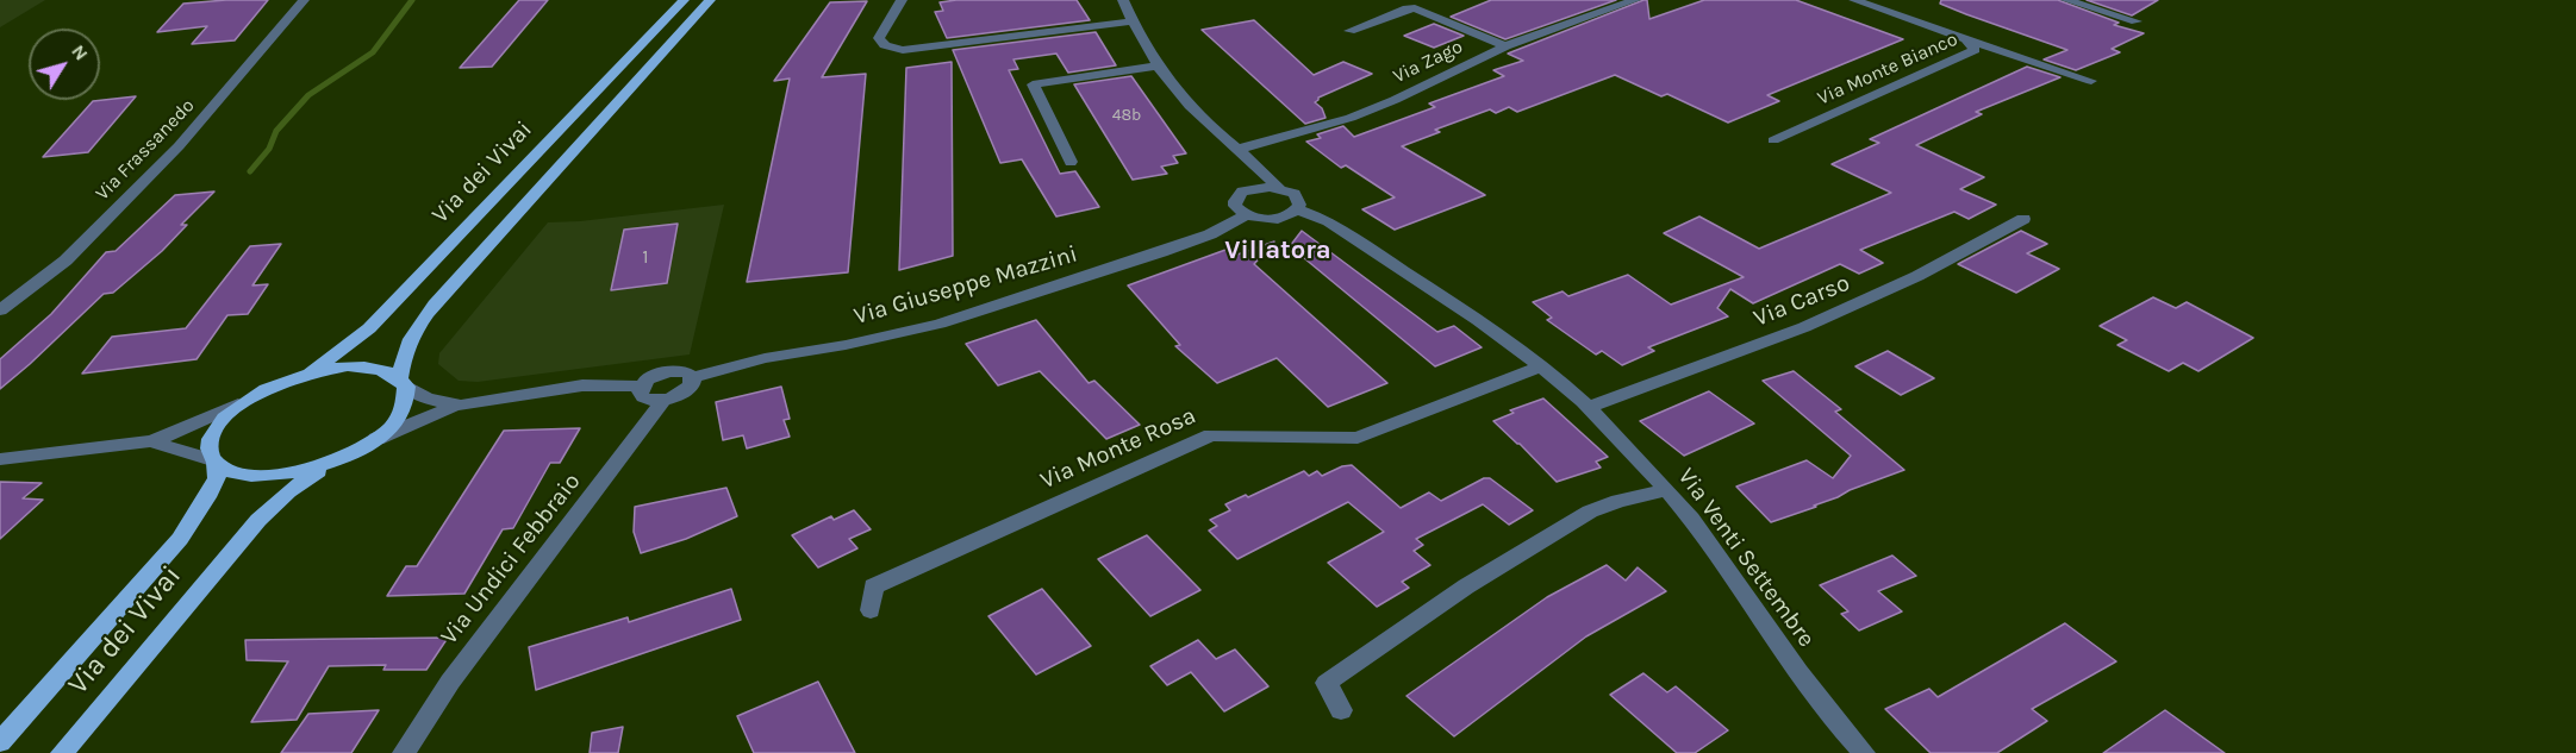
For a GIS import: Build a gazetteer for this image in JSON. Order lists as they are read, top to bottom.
{
  "streets": {
    "main road": ["Via dei Vivai"],
    "street": [
      "Via Zago",
      "Via Monte Bianco",
      "Via Frassanedo",
      "Via Giuseppe Mazzini",
      "Via Carso",
      "Via Monte Rosa",
      "Via Venti Settembre",
      "Via Undici Febbraio"
    ]
  },
  "crossings": [
    ["Via Carso", "Via Venti Settembre"],
    ["Via Monte Rosa", "Via Venti Settembre"]
  ],
  "districts": ["Villatora"],
  "house_numbers": ["48b", "1"],
  "north": "top right"
}
